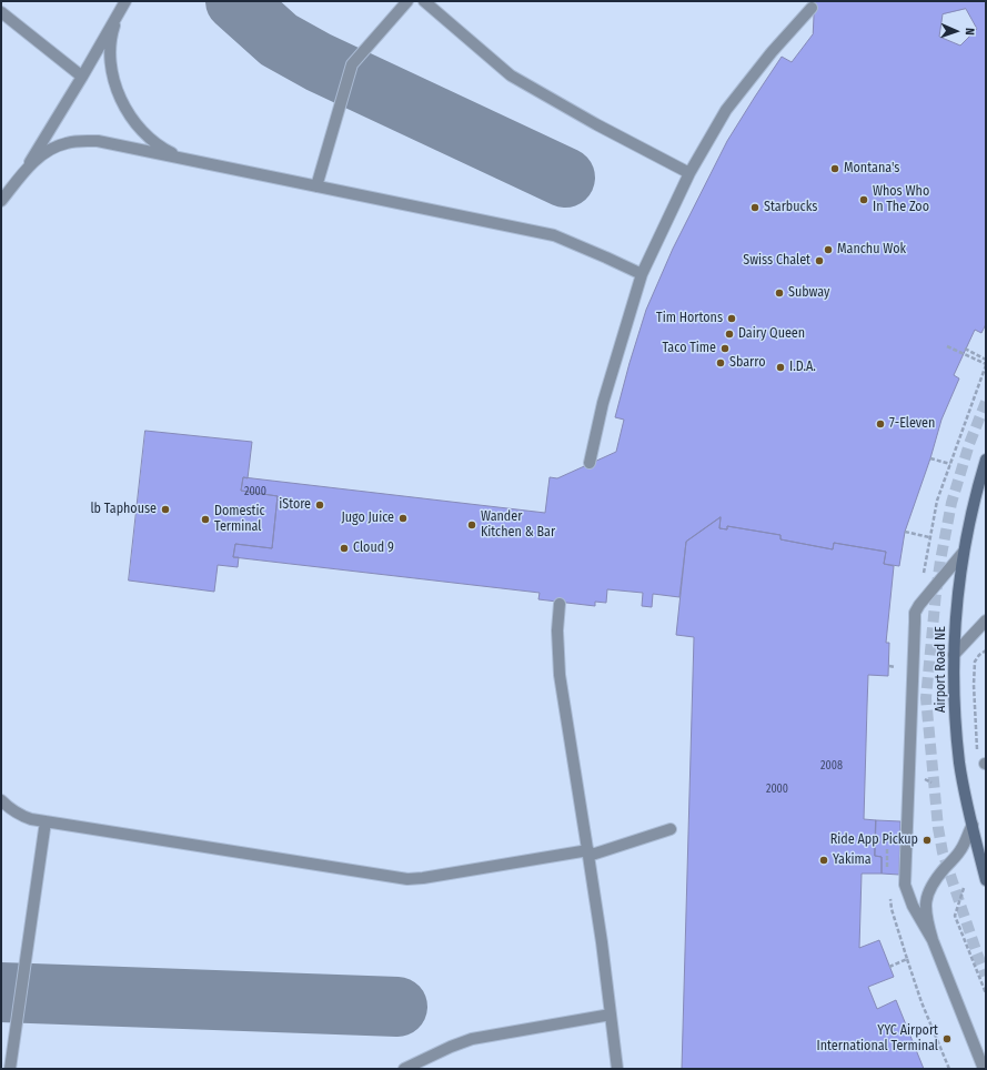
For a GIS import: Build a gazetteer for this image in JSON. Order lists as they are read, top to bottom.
{
  "streets": {
    "main road": ["Airport Road NE"]
  },
  "places": [
    "Montana's",
    "Whos Who In The Zoo",
    "Starbucks",
    "Manchu Wok",
    "Swiss Chalet",
    "Subway",
    "Tim Hortons",
    "Dairy Queen",
    "Taco Time",
    "Sbarro",
    "I.D.A.",
    "7-Eleven",
    "iStore",
    "lb Taphouse",
    "Jugo Juice",
    "Domestic Terminal",
    "Wander Kitchen & Bar",
    "Cloud 9",
    "Ride App Pickup",
    "Yakima",
    "YYC Airport International Terminal"
  ],
  "house_numbers": ["2000", "2008", "2000"],
  "north": "right"
}
